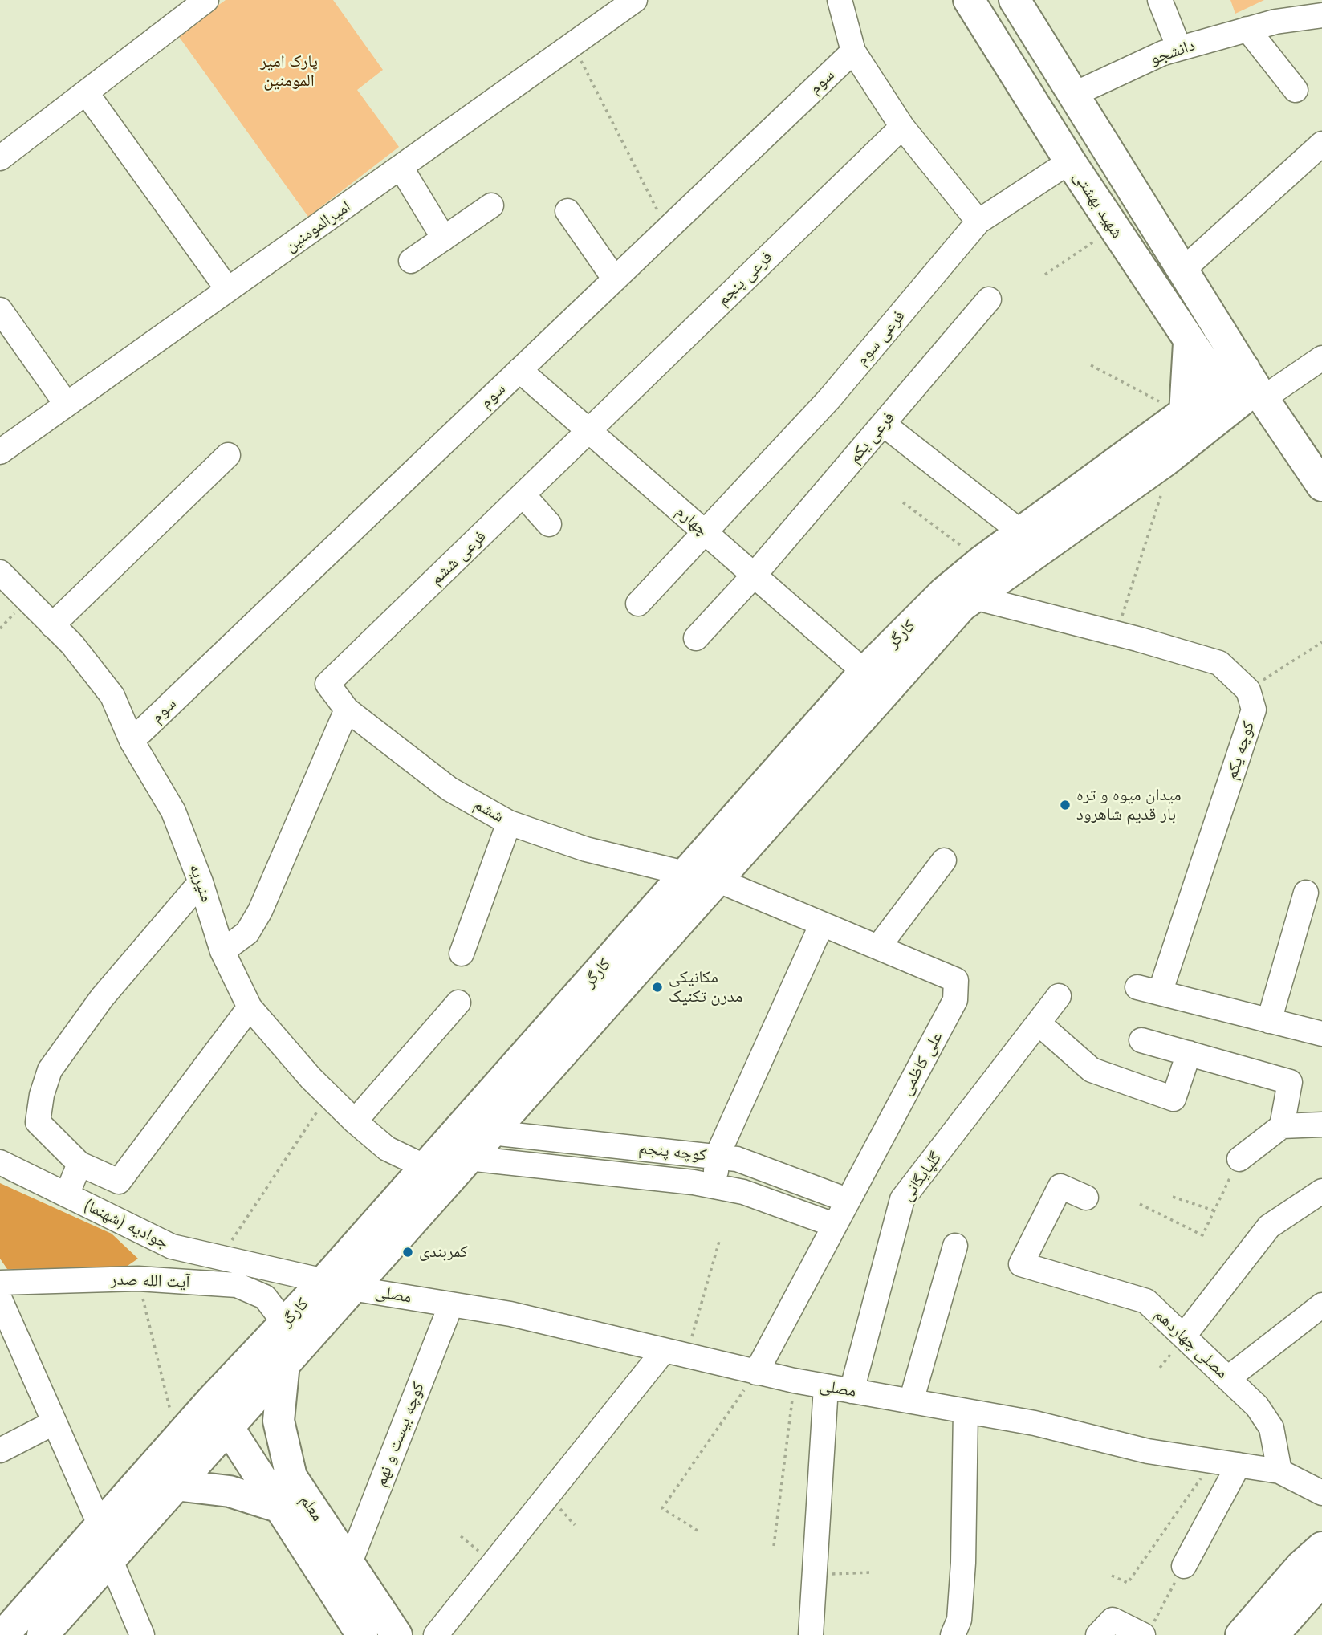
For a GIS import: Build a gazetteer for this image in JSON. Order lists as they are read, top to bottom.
{
  "streets": {
    "main road": ["شهید بهشتی", "کارگر", "معلم"],
    "street": [
      "دانشجو",
      "سوم",
      "امیرالمومنین",
      "فرعی پنجم",
      "فرعی سوم",
      "فرعی یکم",
      "چهارم",
      "فرعی ششم",
      "کوچه یکم",
      "ششم",
      "منیریه",
      "علی کاظمی",
      "کوچه پنجم",
      "گلپایگانی",
      "جوادیه (شهنما)",
      "آیت الله صدر",
      "مصلی",
      "مصلی چهاردهم",
      "کوچه بیست و نهم"
    ]
  },
  "crossings": [
    ["سوم", "چهارم"],
    ["سوم", "منیریه"],
    ["شهید بهشتی", "فرعی سوم"],
    ["شهید بهشتی", "کارگر"],
    ["فرعی پنجم", "چهارم"],
    ["فرعی پنجم", "فرعی ششم"],
    ["فرعی سوم", "چهارم"],
    ["فرعی یکم", "چهارم"],
    ["چهارم", "فرعی ششم"],
    ["چهارم", "کارگر"],
    ["فرعی ششم", "ششم"],
    ["کارگر", "ششم"],
    ["کارگر", "منیریه"],
    ["کارگر", "علی کاظمی"],
    ["کارگر", "کوچه پنجم"],
    ["کارگر", "جوادیه (شهنما)"],
    ["کارگر", "آیت الله صدر"],
    ["کارگر", "مصلی"],
    ["کارگر", "معلم"],
    ["علی کاظمی", "کوچه پنجم"],
    ["علی کاظمی", "مصلی"],
    ["گلپایگانی", "مصلی"],
    ["جوادیه (شهنما)", "مصلی"],
    ["مصلی", "مصلی چهاردهم"],
    ["مصلی", "کوچه بیست و نهم"],
    ["کوچه بیست و نهم", "معلم"]
  ],
  "parks": ["پارک امیر المومنین"],
  "places": ["میدان میوه و تره بار قدیم شاهرود", "مکانیکی مدرن تکنیک", "کمربندی"]
}
